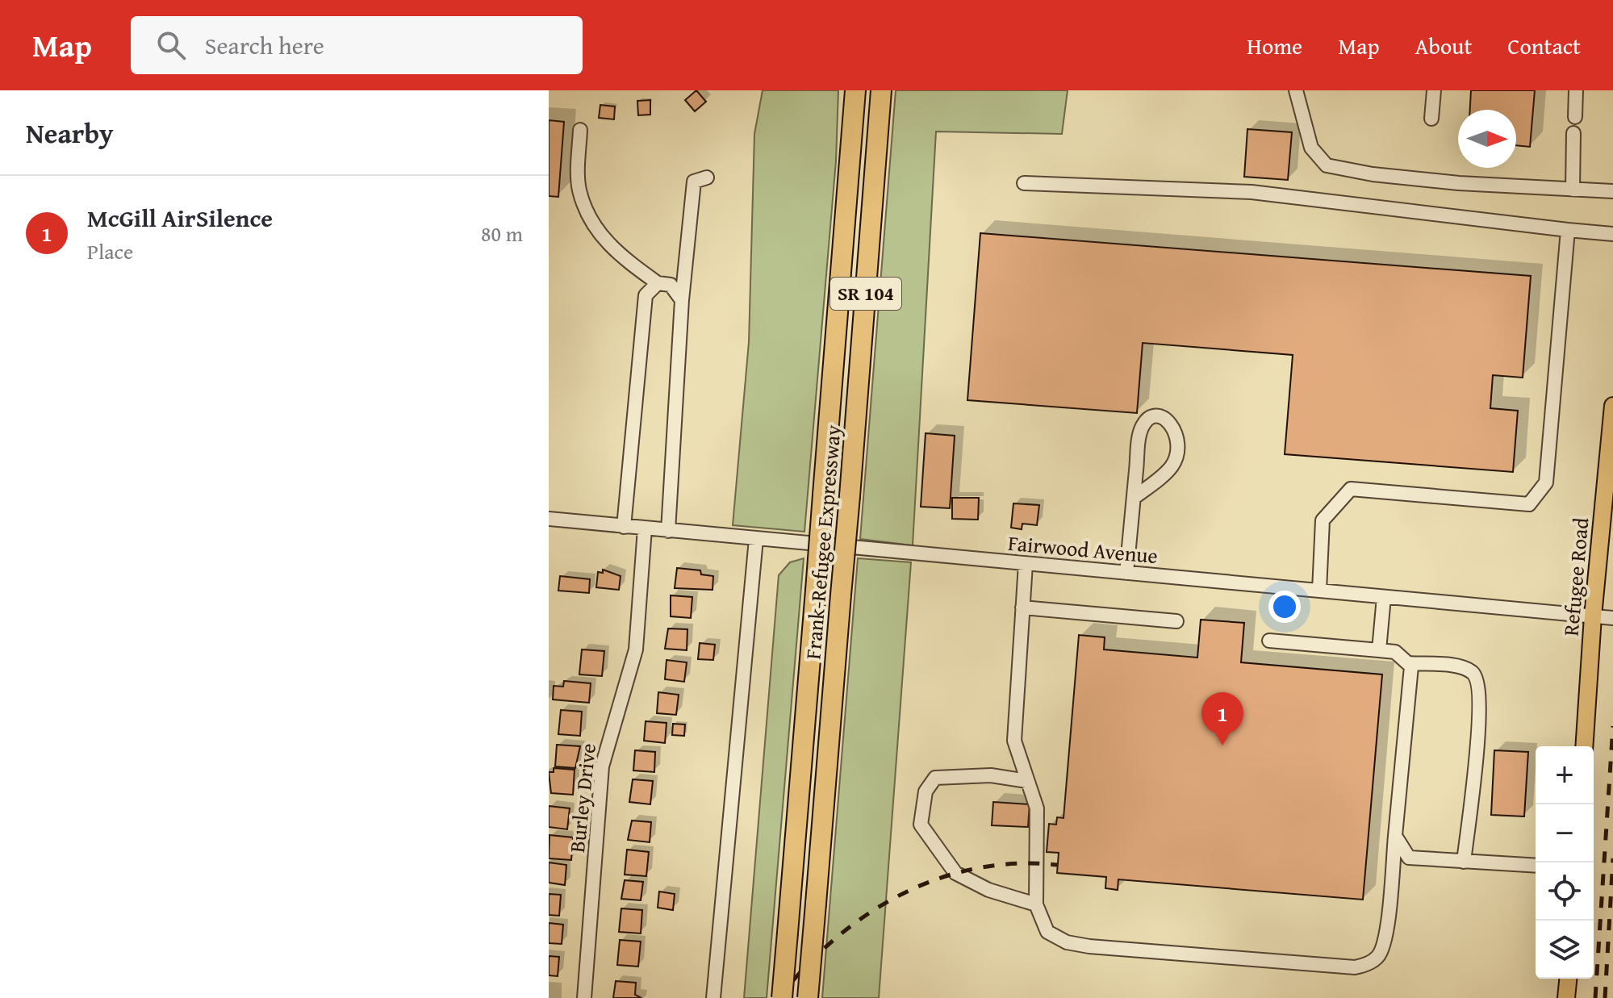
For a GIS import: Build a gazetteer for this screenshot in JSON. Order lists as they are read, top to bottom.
{
  "streets": {
    "highway": ["SR 104", "Frank-Refugee Expressway"],
    "main road": ["Refugee Road"],
    "street": ["Fairwood Avenue", "Burley Drive"]
  },
  "crossings": [
    ["Fairwood Avenue", "Refugee Road"],
    ["Fairwood Avenue", "Burley Drive"]
  ],
  "north": "right",
  "page": {
    "header": "Map",
    "search": "Search here",
    "nav": [
      "Home",
      "Map",
      "About",
      "Contact"
    ],
    "heading": "Nearby",
    "list": [
      {
        "mark": "1",
        "name": "McGill AirSilence",
        "note": "Place",
        "value": "80 m"
      }
    ],
    "pins": "1",
    "map_buttons": ["+", "−"]
  }
}
